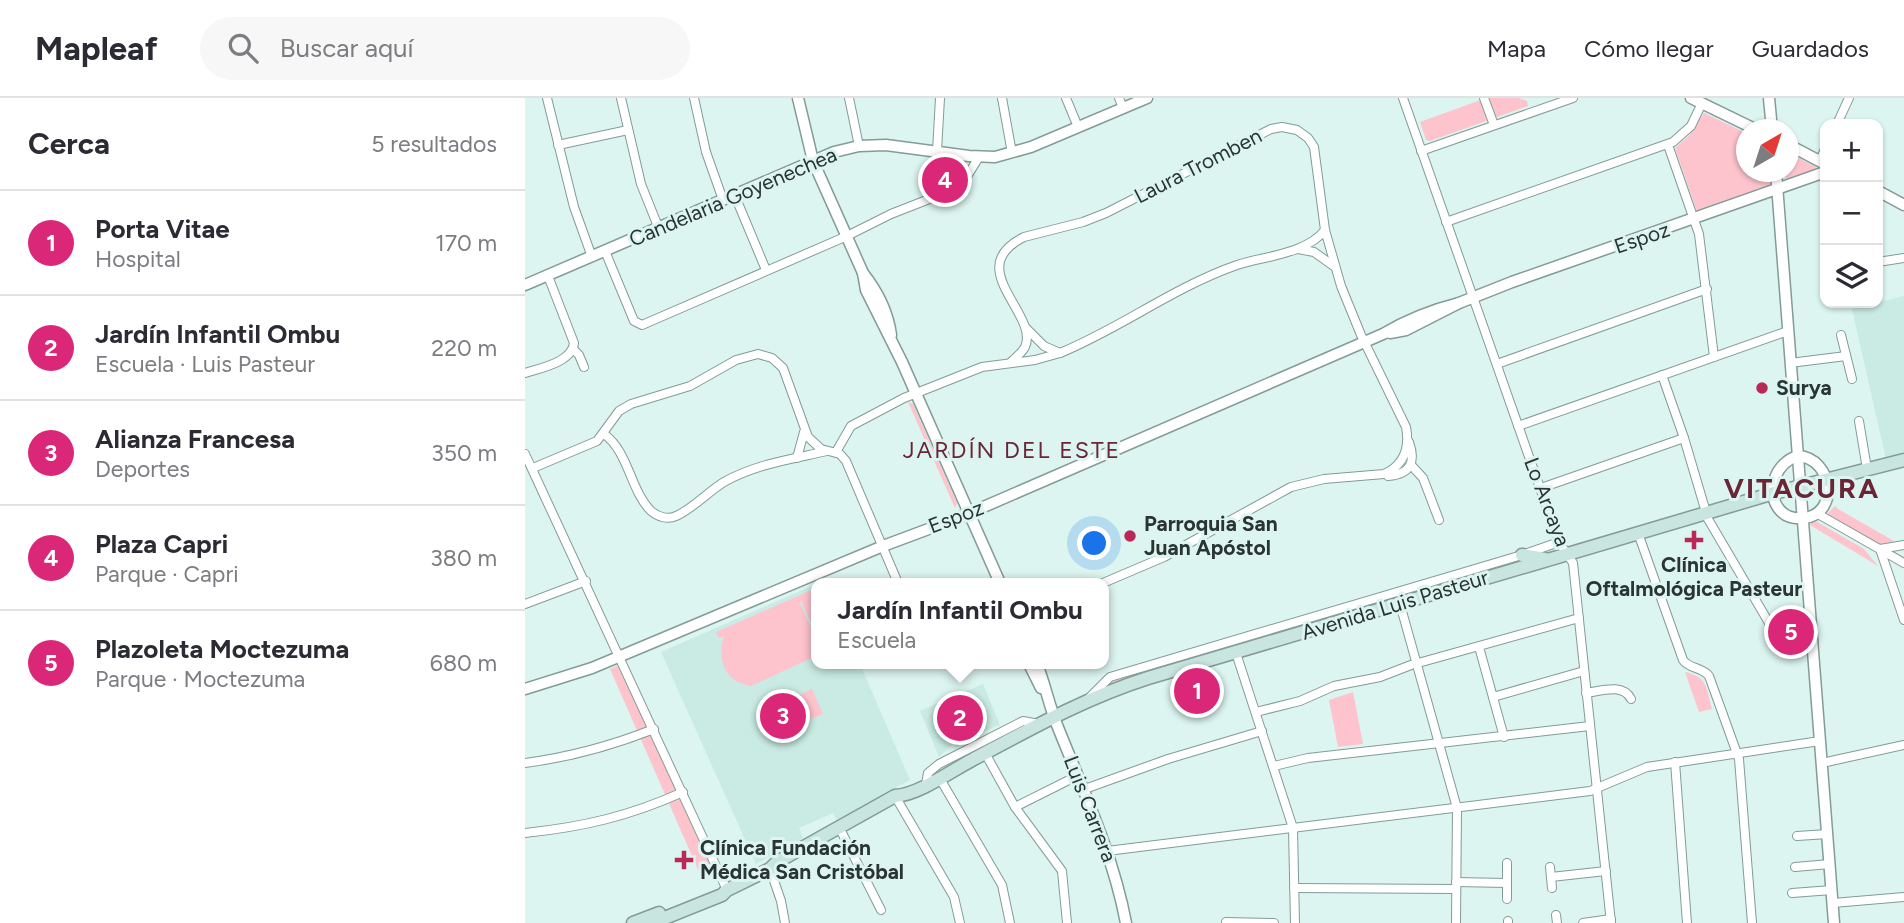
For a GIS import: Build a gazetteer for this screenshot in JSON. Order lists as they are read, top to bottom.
{
  "streets": {
    "main road": ["Avenida Luis Pasteur"],
    "street": [
      "Laura Tromben",
      "Candelaria Goyenechea",
      "Espoz",
      "Lo Arcaya",
      "Luis Carrera"
    ]
  },
  "crossings": [
    ["Laura Tromben", "Espoz"],
    ["Espoz", "Lo Arcaya"],
    ["Lo Arcaya", "Avenida Luis Pasteur"],
    ["Avenida Luis Pasteur", "Luis Carrera"]
  ],
  "districts": ["JARDÍN DEL ESTE", "VITACURA"],
  "places": {
    "other": ["Surya", "Parroquia San Juan Apóstol"],
    "health": ["Clínica Oftalmológica Pasteur", "Clínica Fundación Médica San Cristóbal"]
  },
  "north": "top right",
  "page": {
    "header": "Mapleaf",
    "search": "Buscar aquí",
    "nav": ["Mapa", "Cómo llegar", "Guardados"],
    "heading": ["Cerca", "5 resultados"],
    "map_buttons": ["+", "−"],
    "pins": [
      "4",
      "5",
      "1",
      "3",
      "2"
    ],
    "list": [
      {
        "mark": "1",
        "name": "Porta Vitae",
        "note": "Hospital",
        "value": "170 m"
      },
      {
        "mark": "2",
        "name": "Jardín Infantil Ombu",
        "note": "Escuela · Luis Pasteur",
        "value": "220 m"
      },
      {
        "mark": "3",
        "name": "Alianza Francesa",
        "note": "Deportes",
        "value": "350 m"
      },
      {
        "mark": "4",
        "name": "Plaza Capri",
        "note": "Parque · Capri",
        "value": "380 m"
      },
      {
        "mark": "5",
        "name": "Plazoleta Moctezuma",
        "note": "Parque · Moctezuma",
        "value": "680 m"
      }
    ],
    "popup": ["Jardín Infantil Ombu", "Escuela"]
  }
}
